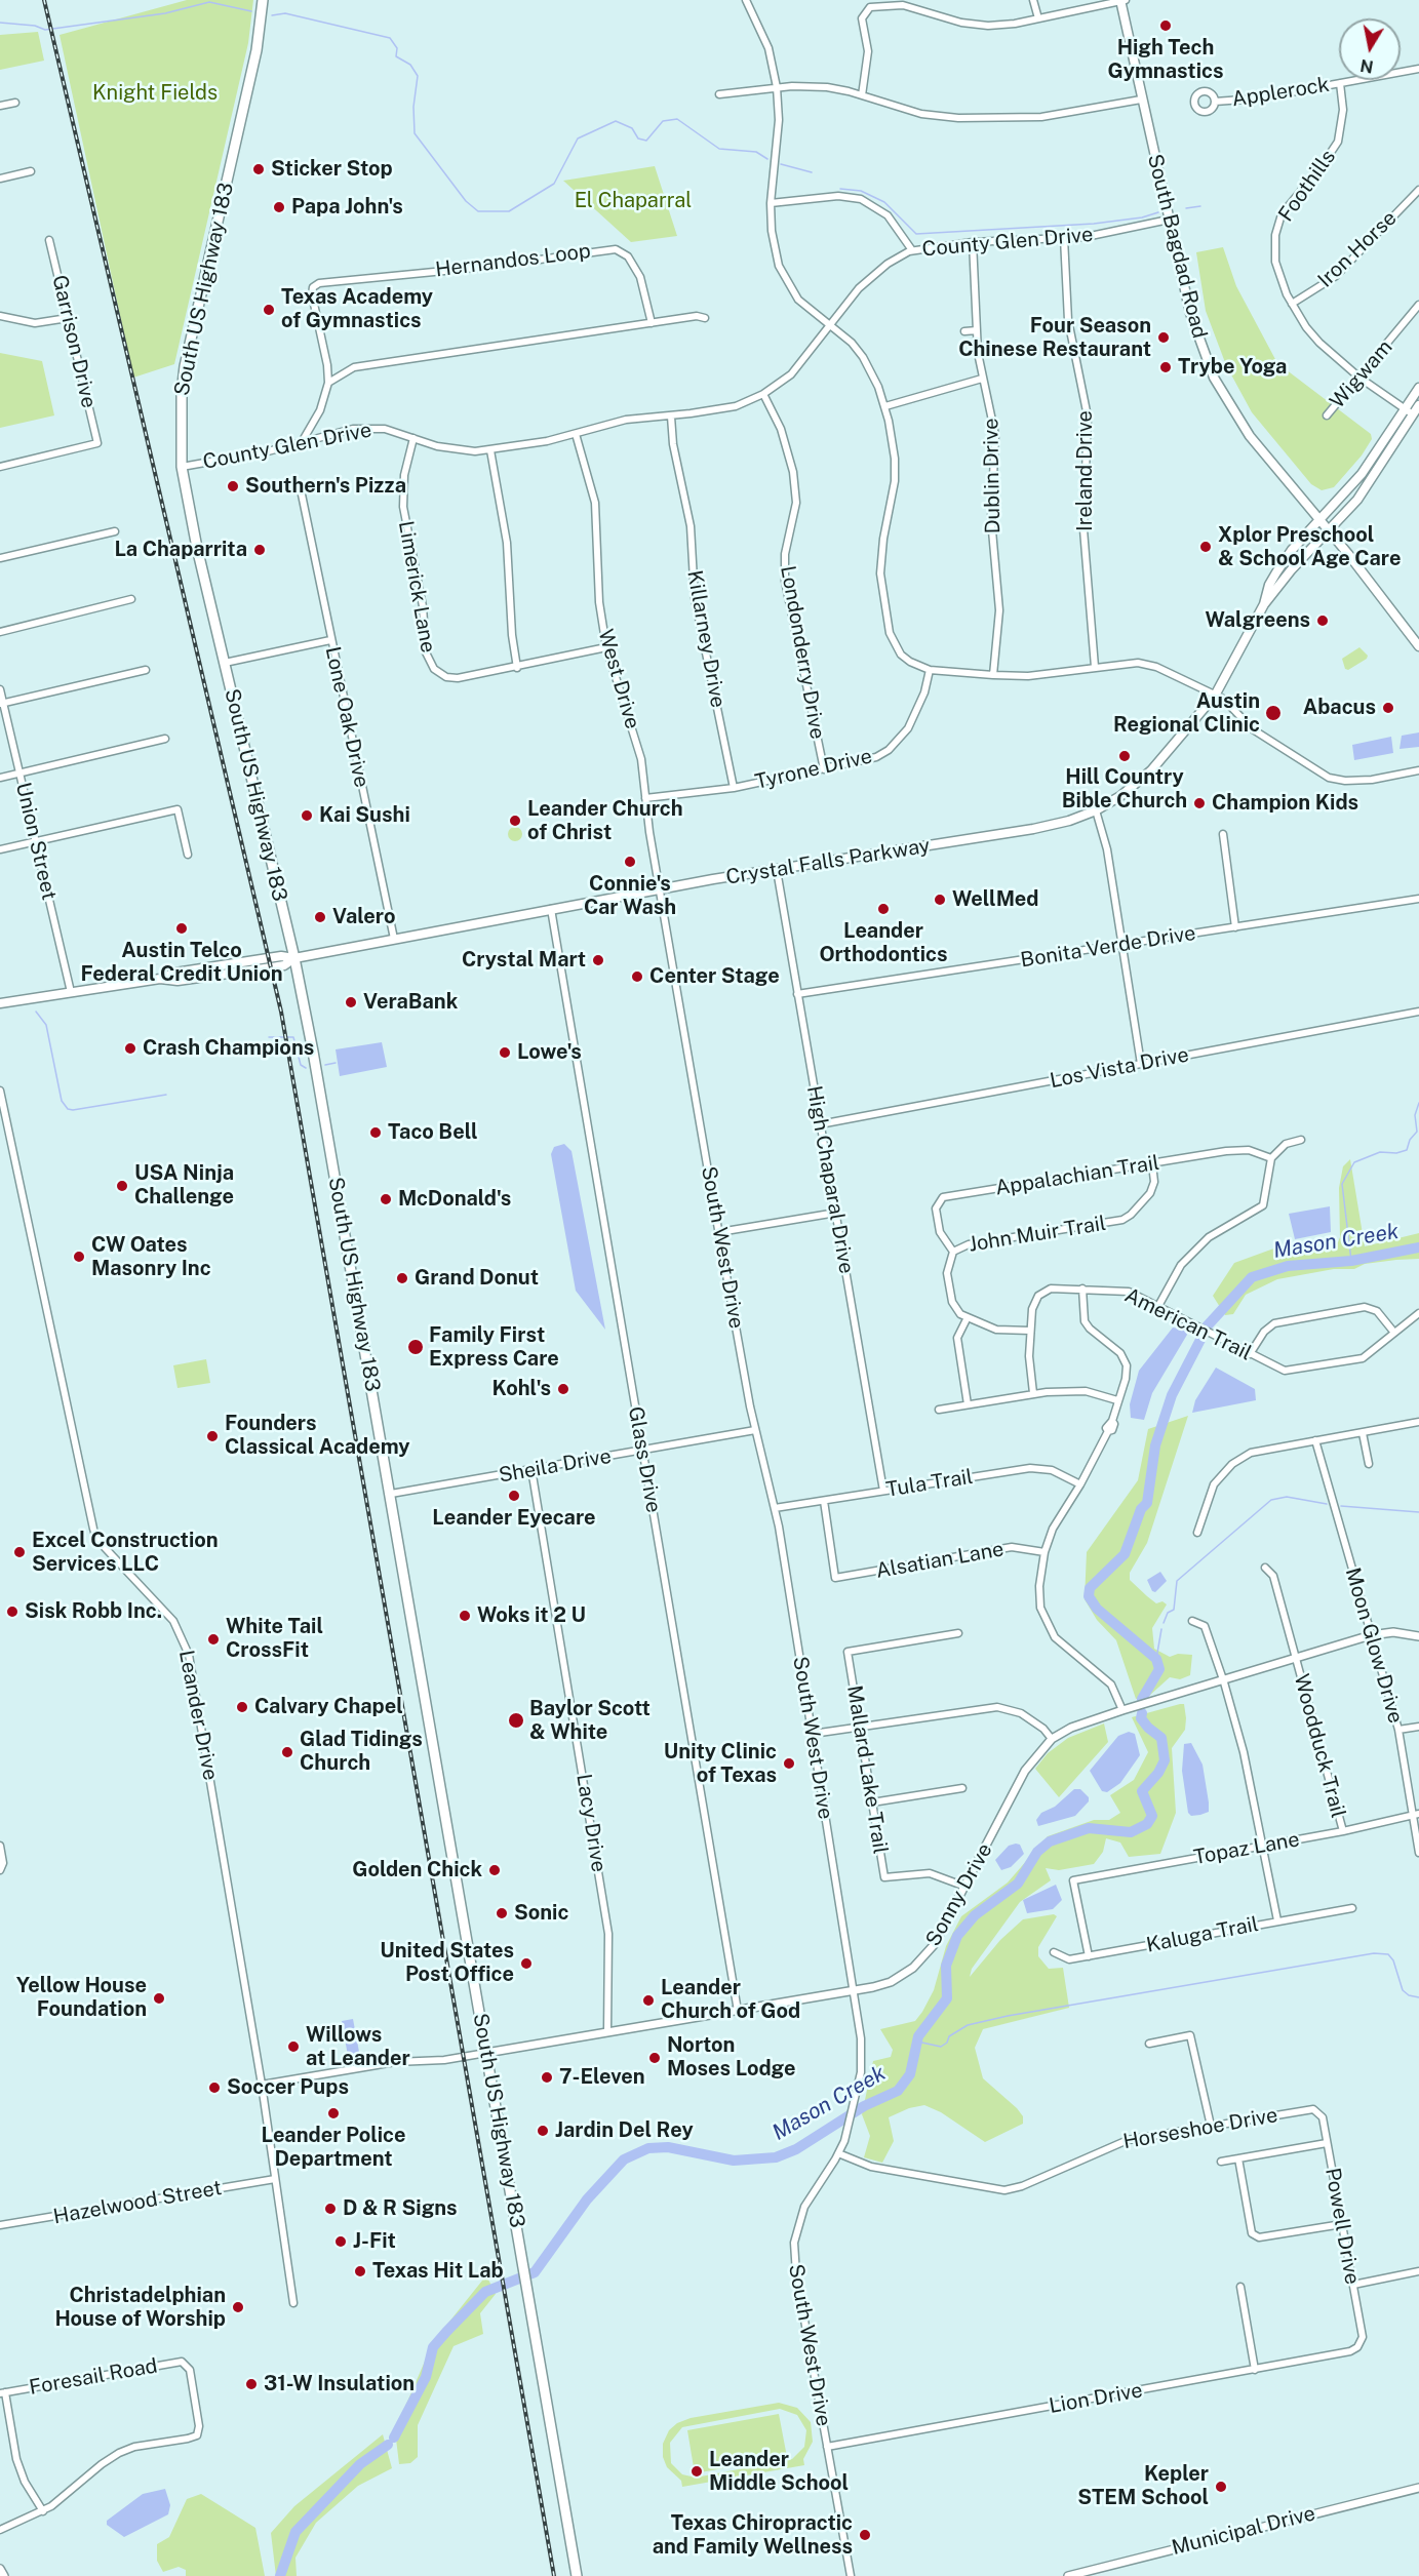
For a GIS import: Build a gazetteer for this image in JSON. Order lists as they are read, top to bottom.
{
  "streets": {
    "main road": ["South Bagdad Road", "South US Highway 183", "Crystal Falls Parkway"],
    "street": [
      "Applerock",
      "Foothills",
      "County Glen Drive",
      "Iron Horse",
      "Hernandos Loop",
      "Garrison Drive",
      "Wigwam",
      "Ireland Drive",
      "Dublin Drive",
      "Limerick Lane",
      "Killarney Drive",
      "Londonderry Drive",
      "West Drive",
      "Lone Oak Drive",
      "Tyrone Drive",
      "Union Street",
      "Bonita Verde Drive",
      "Los Vista Drive",
      "Appalachian Trail",
      "High Chaparal Drive",
      "John Muir Trail",
      "South West Drive",
      "American Trail",
      "Glass Drive",
      "Sheila Drive",
      "Tula Trail",
      "Alsatian Lane",
      "Moon Glow Drive",
      "Leander Drive",
      "Woodduck Trail",
      "Mallard Lake Trail",
      "Lacy Drive",
      "Topaz Lane",
      "Sonny Drive",
      "Kaluga Trail",
      "Horseshoe Drive",
      "Hazelwood Street",
      "Powell Drive",
      "Foresail Road",
      "Lion Drive",
      "Municipal Drive"
    ]
  },
  "crossings": [
    ["Applerock", "Foothills"],
    ["Foothills", "Iron Horse"],
    ["Foothills", "Wigwam"],
    ["Foothills", "Crystal Falls Parkway"],
    ["County Glen Drive", "South Bagdad Road"],
    ["County Glen Drive", "Hernandos Loop"],
    ["County Glen Drive", "South US Highway 183"],
    ["County Glen Drive", "Ireland Drive"],
    ["County Glen Drive", "Dublin Drive"],
    ["County Glen Drive", "Limerick Lane"],
    ["County Glen Drive", "Killarney Drive"],
    ["County Glen Drive", "Londonderry Drive"],
    ["County Glen Drive", "West Drive"],
    ["South Bagdad Road", "Crystal Falls Parkway"],
    ["South US Highway 183", "Crystal Falls Parkway"],
    ["South US Highway 183", "Sheila Drive"],
    ["South US Highway 183", "Sonny Drive"],
    ["Limerick Lane", "West Drive"],
    ["Killarney Drive", "Tyrone Drive"],
    ["Londonderry Drive", "Tyrone Drive"],
    ["West Drive", "Tyrone Drive"],
    ["West Drive", "Crystal Falls Parkway"],
    ["West Drive", "South West Drive"],
    ["Lone Oak Drive", "Crystal Falls Parkway"],
    ["Union Street", "Crystal Falls Parkway"],
    ["Crystal Falls Parkway", "High Chaparal Drive"],
    ["Crystal Falls Parkway", "South West Drive"],
    ["Crystal Falls Parkway", "Glass Drive"],
    ["Bonita Verde Drive", "High Chaparal Drive"],
    ["Los Vista Drive", "High Chaparal Drive"],
    ["Appalachian Trail", "John Muir Trail"],
    ["High Chaparal Drive", "Tula Trail"],
    ["South West Drive", "Sheila Drive"],
    ["South West Drive", "Tula Trail"],
    ["South West Drive", "Sonny Drive"],
    ["South West Drive", "Horseshoe Drive"],
    ["South West Drive", "Lion Drive"],
    ["Glass Drive", "Sheila Drive"],
    ["Glass Drive", "Sonny Drive"],
    ["Sheila Drive", "Lacy Drive"],
    ["Tula Trail", "Alsatian Lane"],
    ["Moon Glow Drive", "Topaz Lane"],
    ["Moon Glow Drive", "Sonny Drive"],
    ["Leander Drive", "Sonny Drive"],
    ["Leander Drive", "Hazelwood Street"],
    ["Woodduck Trail", "Topaz Lane"],
    ["Woodduck Trail", "Sonny Drive"],
    ["Mallard Lake Trail", "Sonny Drive"],
    ["Lacy Drive", "Sonny Drive"],
    ["Topaz Lane", "Kaluga Trail"],
    ["Horseshoe Drive", "Powell Drive"],
    ["Powell Drive", "Lion Drive"]
  ],
  "water": ["Mason Creek"],
  "parks": ["Knight Fields", "El Chaparral"],
  "places": [
    "High Tech Gymnastics",
    "Sticker Stop",
    "Papa John's",
    "Texas Academy of Gymnastics",
    "Four Season Chinese Restaurant",
    "Trybe Yoga",
    "Southern's Pizza",
    "Xplor Preschool & School Age Care",
    "La Chaparrita",
    "Walgreens",
    "Abacus",
    "Austin Regional Clinic",
    "Hill Country Bible Church",
    "Champion Kids",
    "Kai Sushi",
    "Leander Church of Christ",
    "Connie's Car Wash",
    "WellMed",
    "Leander Orthodontics",
    "Valero",
    "Austin Telco Federal Credit Union",
    "Crystal Mart",
    "Center Stage",
    "VeraBank",
    "Crash Champions",
    "Lowe's",
    "Taco Bell",
    "USA Ninja Challenge",
    "McDonald's",
    "CW Oates Masonry Inc",
    "Grand Donut",
    "Family First Express Care",
    "Kohl's",
    "Founders Classical Academy",
    "Leander Eyecare",
    "Excel Construction Services LLC",
    "Sisk Robb Inc.",
    "Woks it 2 U",
    "White Tail CrossFit",
    "Calvary Chapel",
    "Baylor Scott & White",
    "Glad Tidings Church",
    "Unity Clinic of Texas",
    "Golden Chick",
    "Sonic",
    "United States Post Office",
    "Yellow House Foundation",
    "Leander Church of God",
    "Willows at Leander",
    "Norton Moses Lodge",
    "7-Eleven",
    "Soccer Pups",
    "Leander Police Department",
    "Jardin Del Rey",
    "D & R Signs",
    "J-Fit",
    "Texas Hit Lab",
    "Christadelphian House of Worship",
    "31-W Insulation",
    "Leander Middle School",
    "Kepler STEM School",
    "Texas Chiropractic and Family Wellness"
  ],
  "north": "bottom"
}
